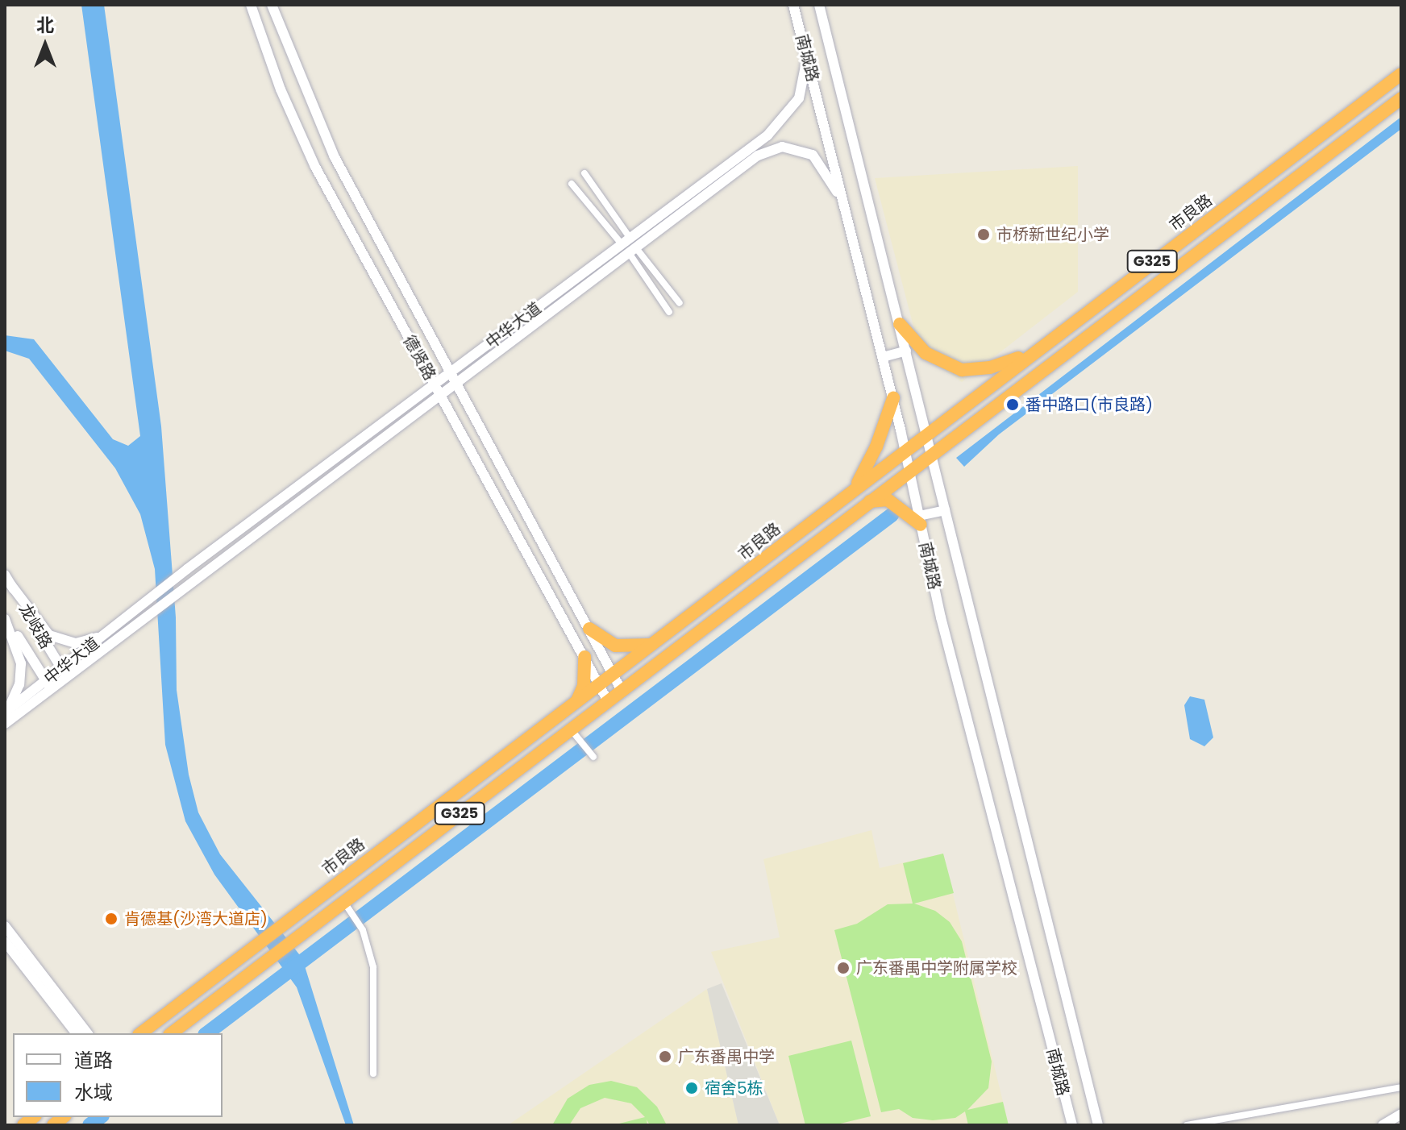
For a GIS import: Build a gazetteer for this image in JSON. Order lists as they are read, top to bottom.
{
  "streets": {
    "highway": ["市良路", "G325"],
    "street": [
      "南城路",
      "中华大道",
      "德贤路",
      "龙岐路"
    ]
  },
  "crossings": [
    ["南城路", "市良路"],
    ["南城路", "G325"],
    ["南城路", "中华大道"],
    ["市良路", "德贤路"],
    ["G325", "德贤路"],
    ["中华大道", "德贤路"],
    ["中华大道", "龙岐路"]
  ],
  "places": [
    "市桥新世纪小学",
    "番中路口(市良路)",
    "肯德基(沙湾大道店)",
    "广东番禺中学附属学校",
    "广东番禺中学",
    "宿舍5栋"
  ],
  "legend": ["道路", "水域"],
  "north": "top"
}
